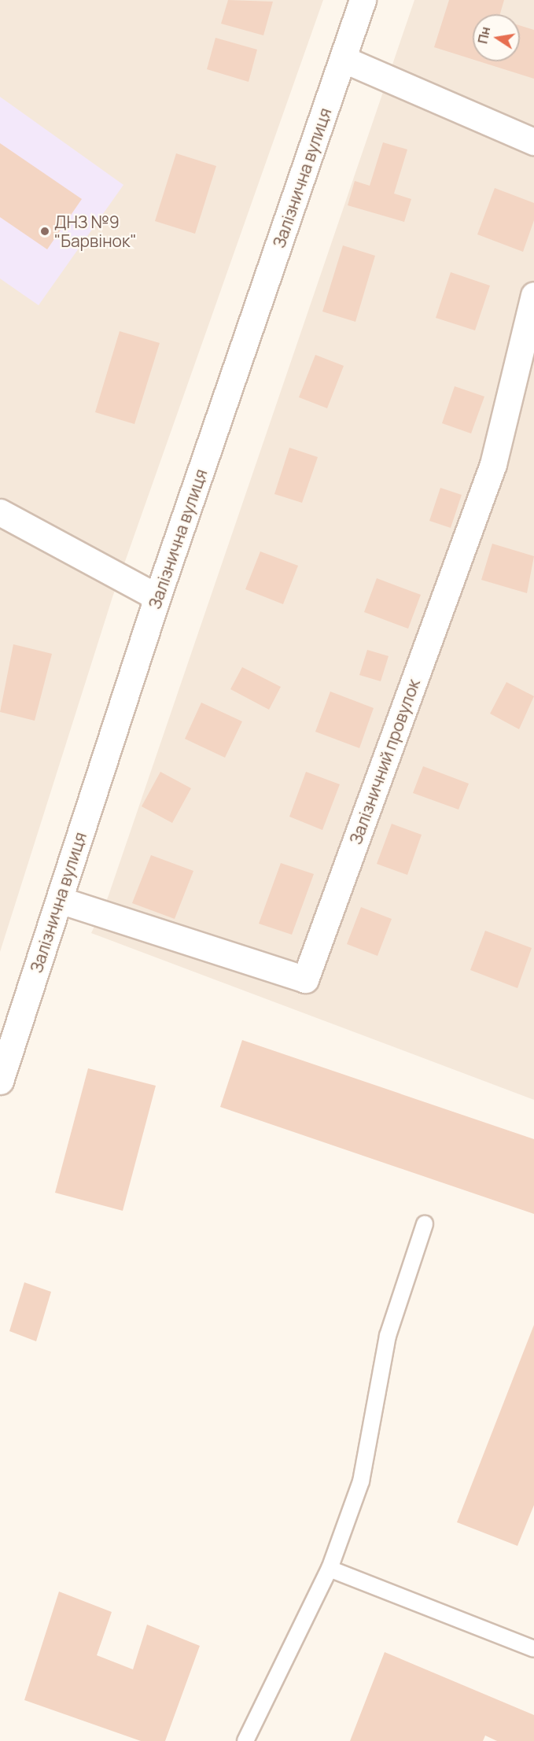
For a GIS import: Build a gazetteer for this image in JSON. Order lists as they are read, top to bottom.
{
  "streets": {
    "street": ["Залізнична вулиця", "Залізничний провулок"]
  },
  "crossings": [
    ["Залізнична вулиця", "Залізничний провулок"]
  ],
  "places": ["ДНЗ №9 \"Барвінок\""],
  "north": "left"
}
